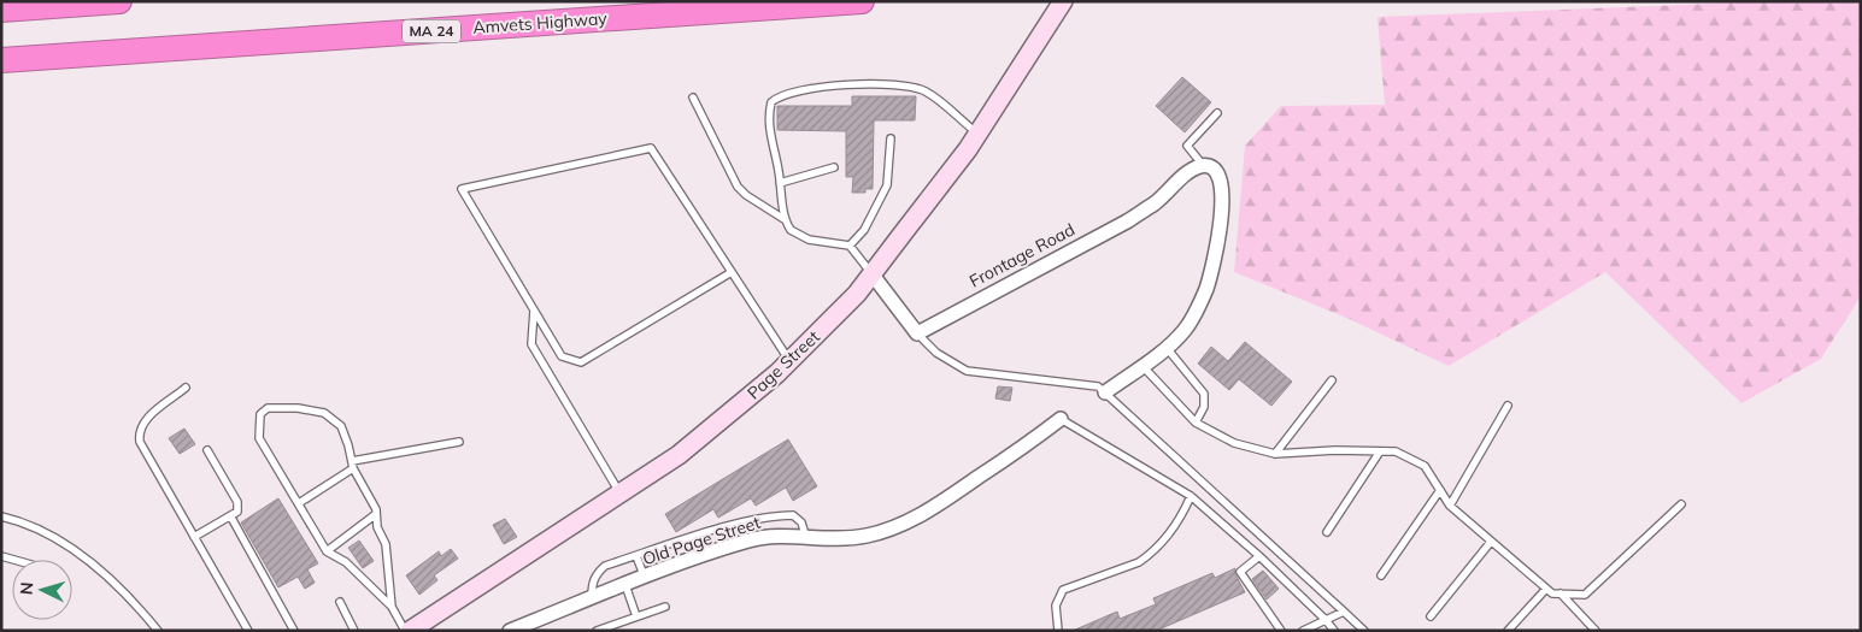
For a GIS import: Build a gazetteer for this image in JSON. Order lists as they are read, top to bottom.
{
  "streets": {
    "highway": ["Amvets Highway", "MA 24"],
    "main road": ["Page Street"],
    "street": ["Frontage Road", "Old Page Street"]
  },
  "north": "left"
}
